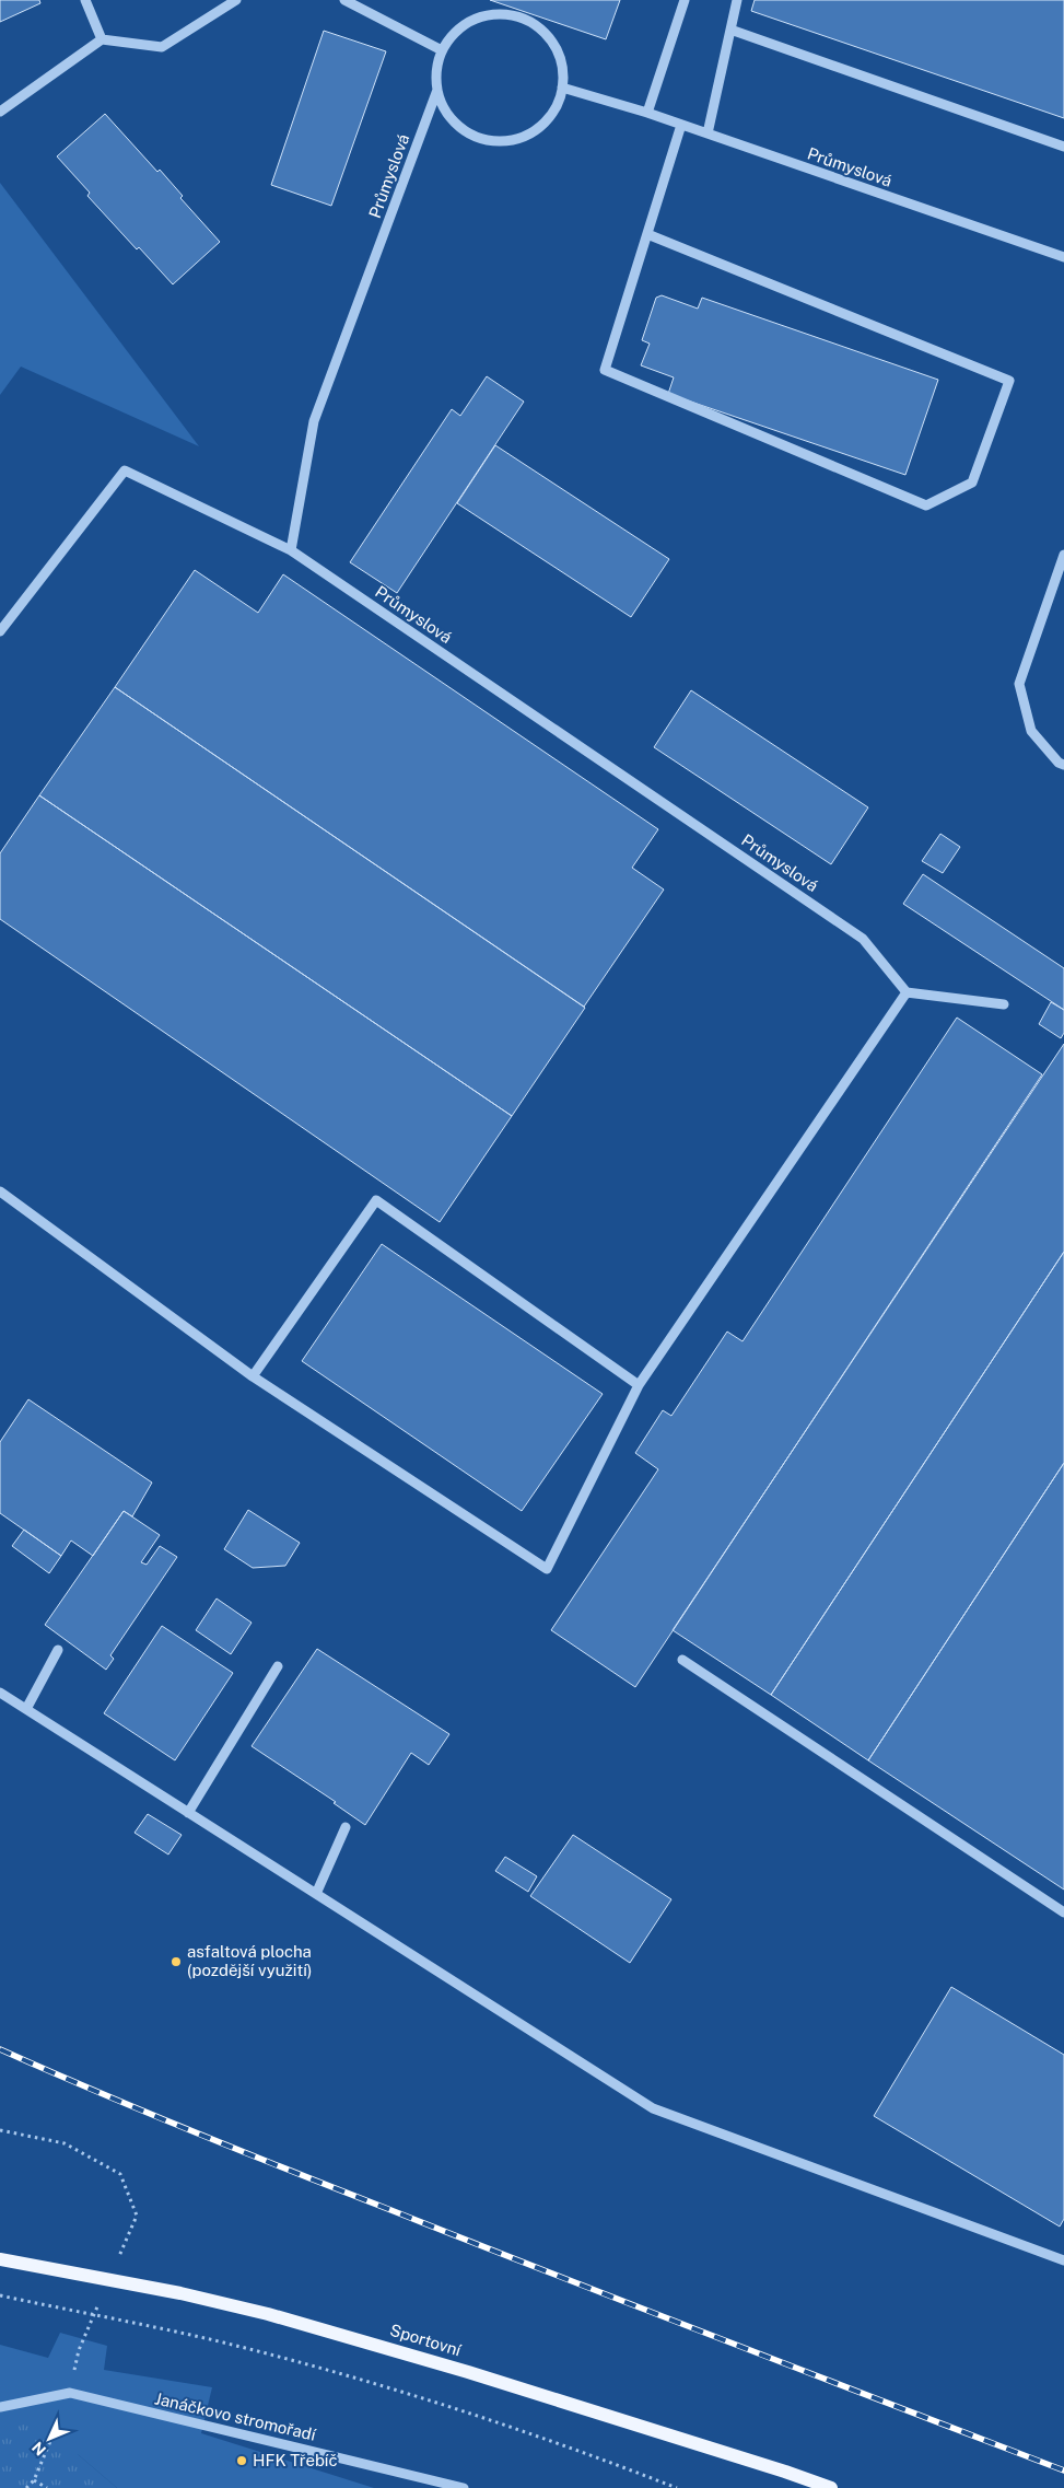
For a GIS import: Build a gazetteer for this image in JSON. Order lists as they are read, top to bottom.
{
  "streets": {
    "main road": ["Sportovní"],
    "street": ["Průmyslová", "Janáčkovo stromořadí"]
  },
  "places": ["asfaltová plocha (pozdější využití)", "HFK Třebíč"],
  "north": "bottom left"
}
